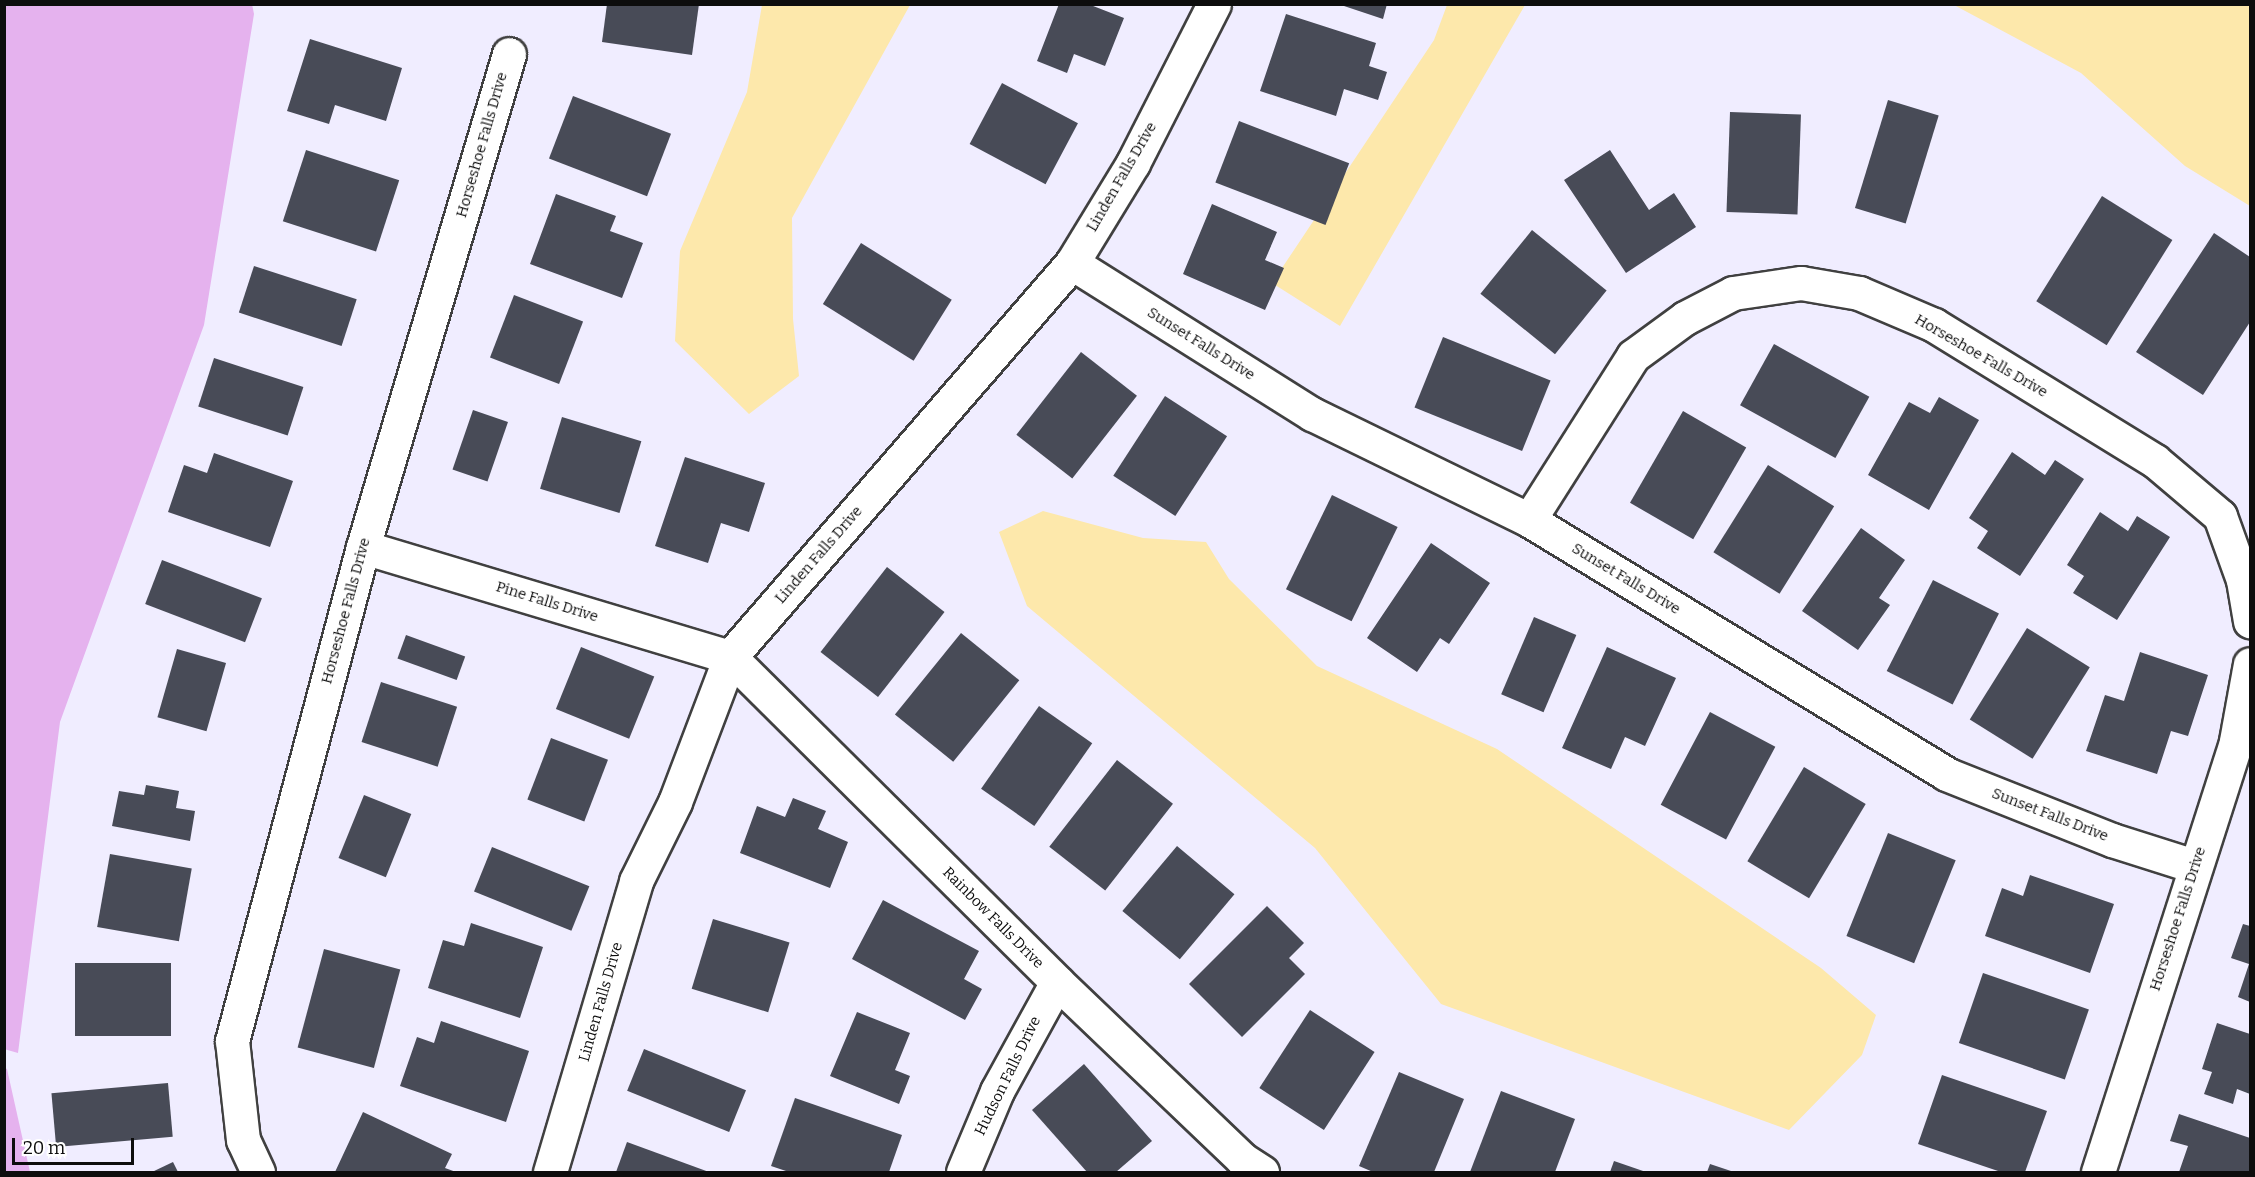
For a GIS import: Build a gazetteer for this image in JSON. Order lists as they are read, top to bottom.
{
  "streets": {
    "street": [
      "Horseshoe Falls Drive",
      "Linden Falls Drive",
      "Sunset Falls Drive",
      "Pine Falls Drive",
      "Rainbow Falls Drive",
      "Hudson Falls Drive"
    ]
  },
  "crossings": [
    ["Horseshoe Falls Drive", "Sunset Falls Drive"],
    ["Horseshoe Falls Drive", "Pine Falls Drive"],
    ["Linden Falls Drive", "Sunset Falls Drive"],
    ["Linden Falls Drive", "Pine Falls Drive"],
    ["Linden Falls Drive", "Rainbow Falls Drive"],
    ["Pine Falls Drive", "Rainbow Falls Drive"],
    ["Rainbow Falls Drive", "Hudson Falls Drive"]
  ],
  "scale_bar": "20 m"
}
